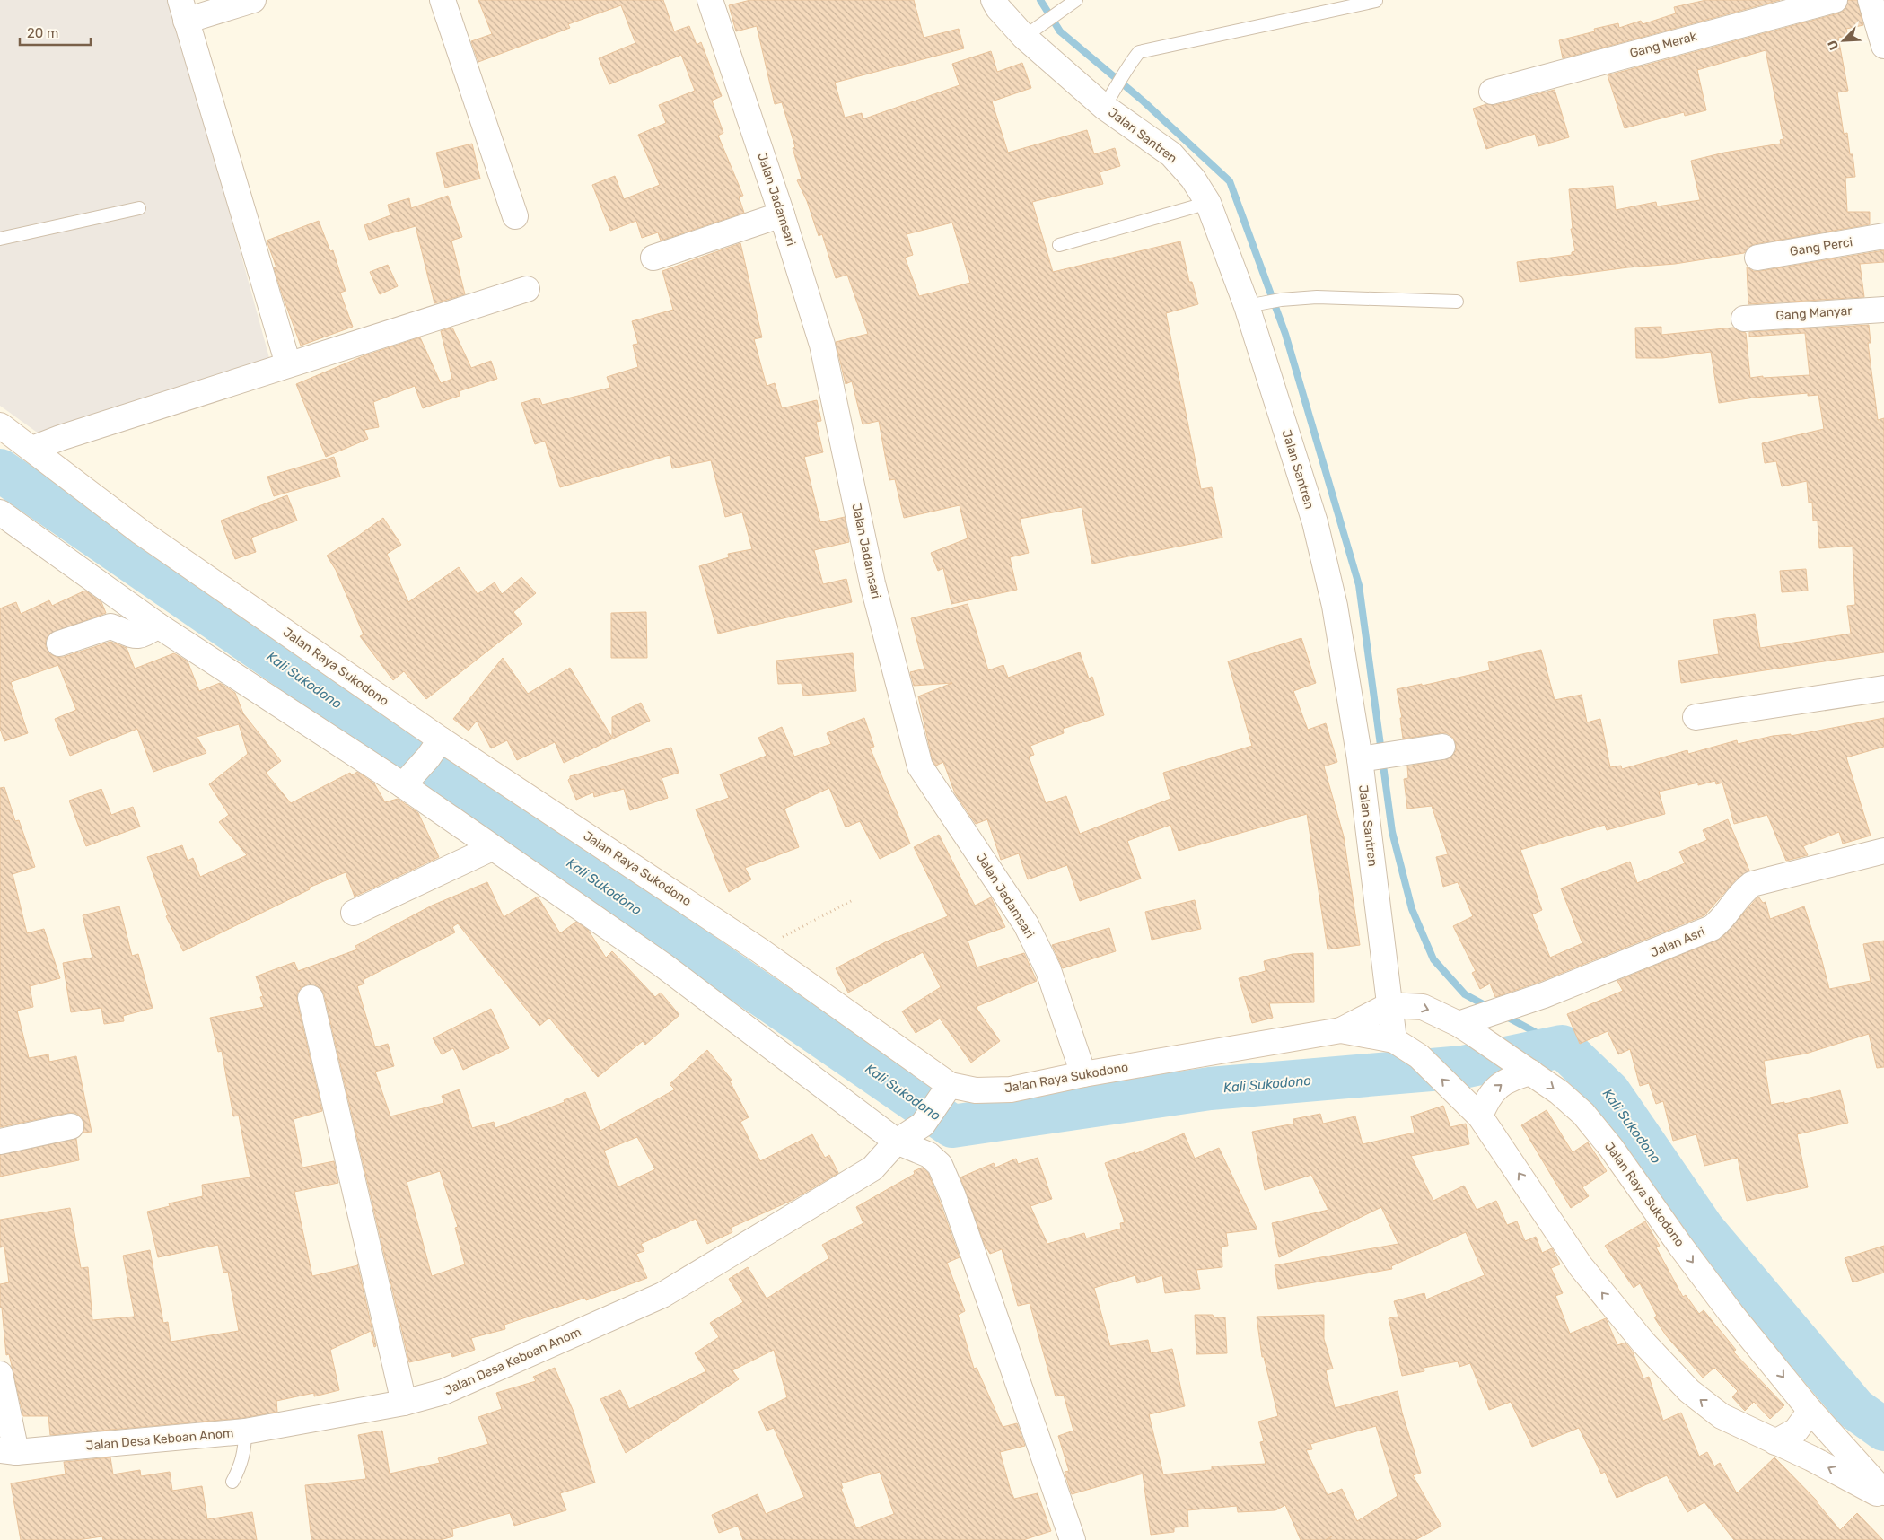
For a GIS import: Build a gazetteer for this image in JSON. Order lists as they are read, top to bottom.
{
  "streets": {
    "street": [
      "Gang Merak",
      "Jalan Santren",
      "Jalan Jadamsari",
      "Gang Perci",
      "Gang Manyar",
      "Jalan Raya Sukodono",
      "Jalan Asri",
      "Jalan Desa Keboan Anom"
    ]
  },
  "crossings": [
    ["Jalan Santren", "Jalan Raya Sukodono"],
    ["Jalan Jadamsari", "Jalan Raya Sukodono"],
    ["Jalan Raya Sukodono", "Jalan Asri"],
    ["Jalan Raya Sukodono", "Jalan Desa Keboan Anom"]
  ],
  "water": ["Kali Sukodono"],
  "scale_bar": "20 m",
  "north": "bottom left"
}
